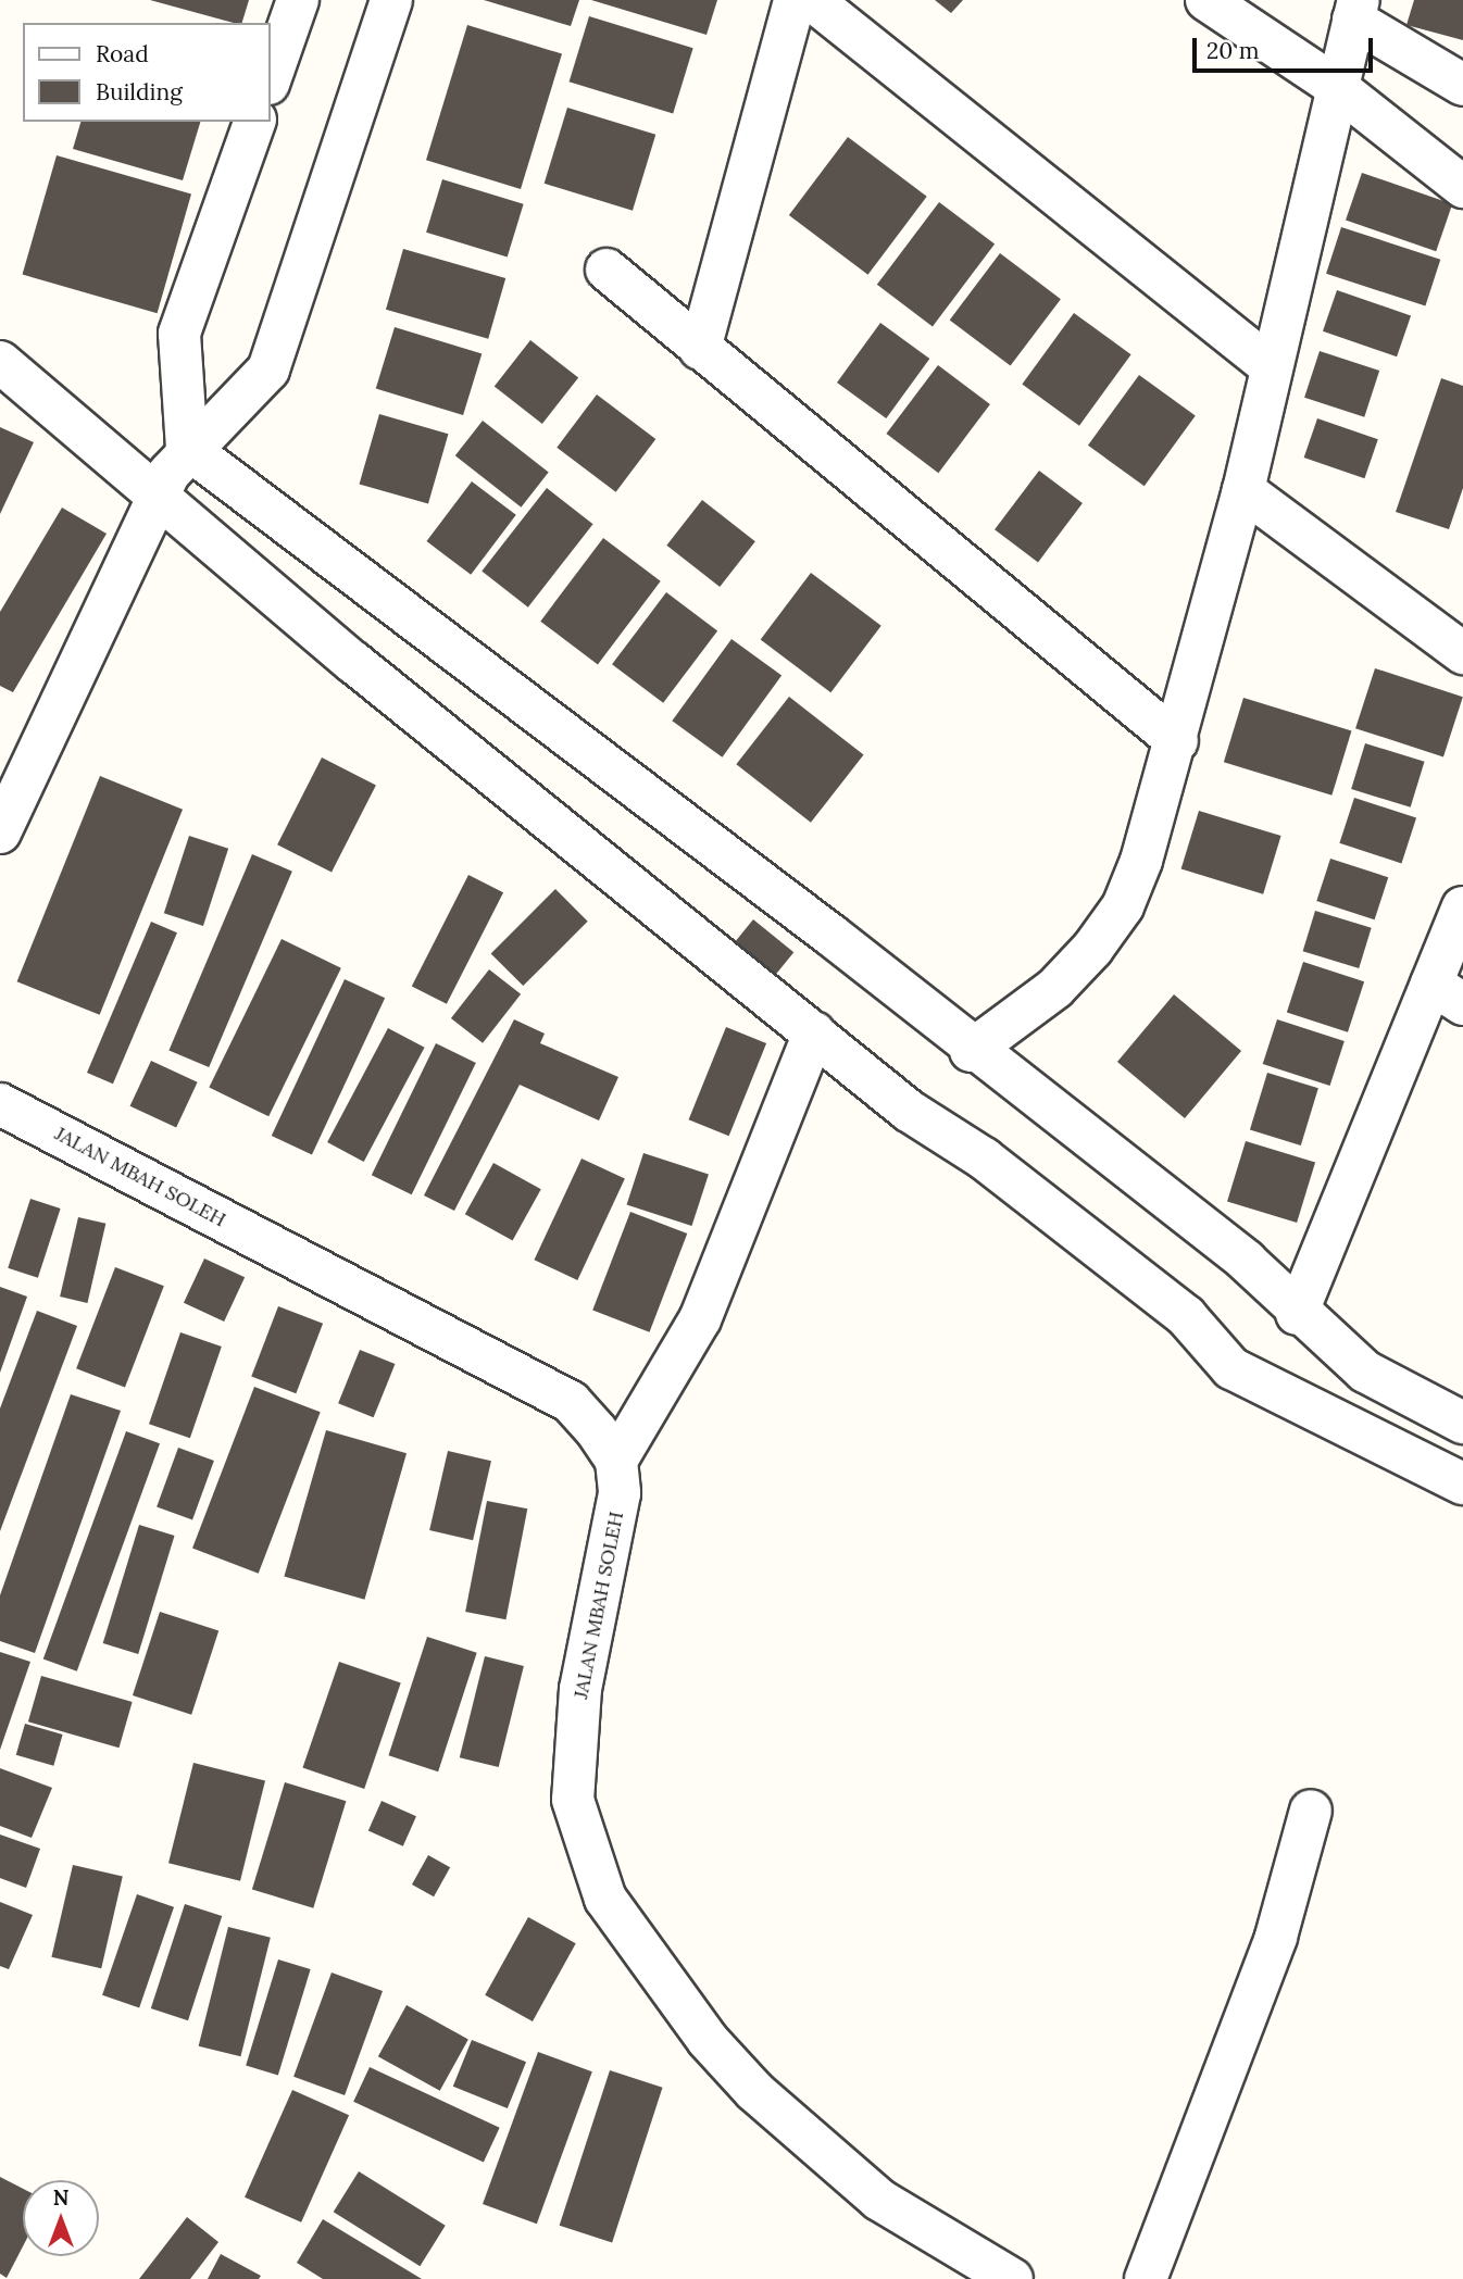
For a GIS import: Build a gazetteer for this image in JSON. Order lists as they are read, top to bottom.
{
  "streets": {
    "street": ["JALAN MBAH SOLEH"]
  },
  "legend": ["Road", "Building"],
  "scale_bar": "20 m",
  "north": "top"
}
